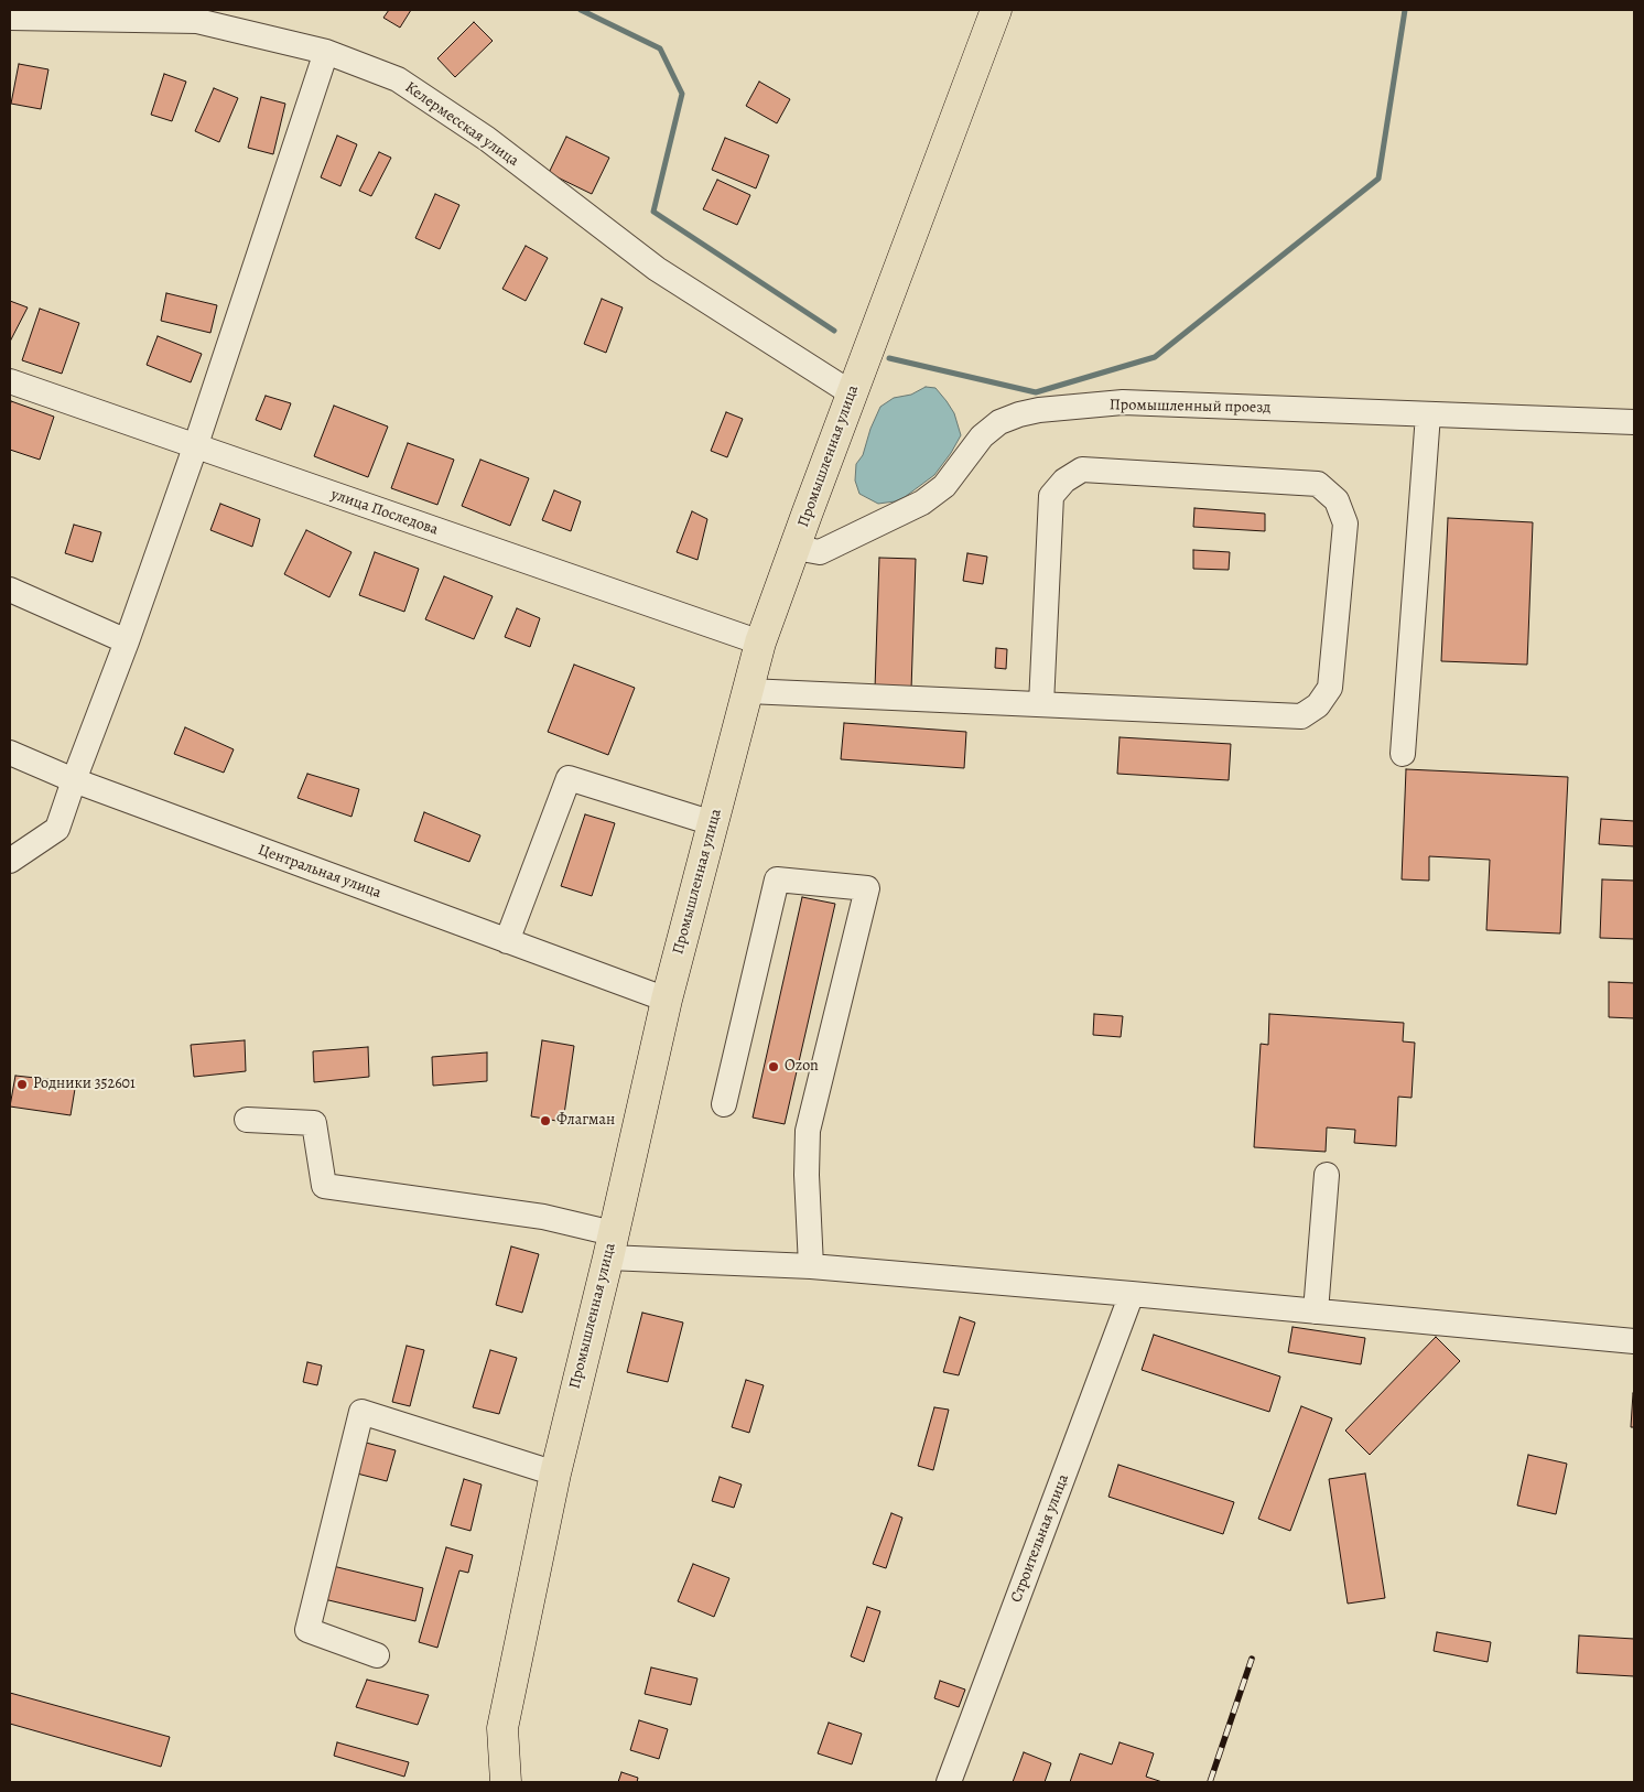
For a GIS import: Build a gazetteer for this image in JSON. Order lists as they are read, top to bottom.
{
  "streets": {
    "main road": ["Промышленная улица"],
    "street": [
      "Келермесская улица",
      "Промышленный проезд",
      "улица Последова",
      "Центральная улица",
      "Строительная улица"
    ]
  },
  "crossings": [
    ["Келермесская улица", "Промышленная улица"],
    ["Промышленный проезд", "Промышленная улица"],
    ["Промышленная улица", "улица Последова"],
    ["Промышленная улица", "Центральная улица"]
  ],
  "places": ["Ozon", "Родники 352601", "Флагман"]
}
